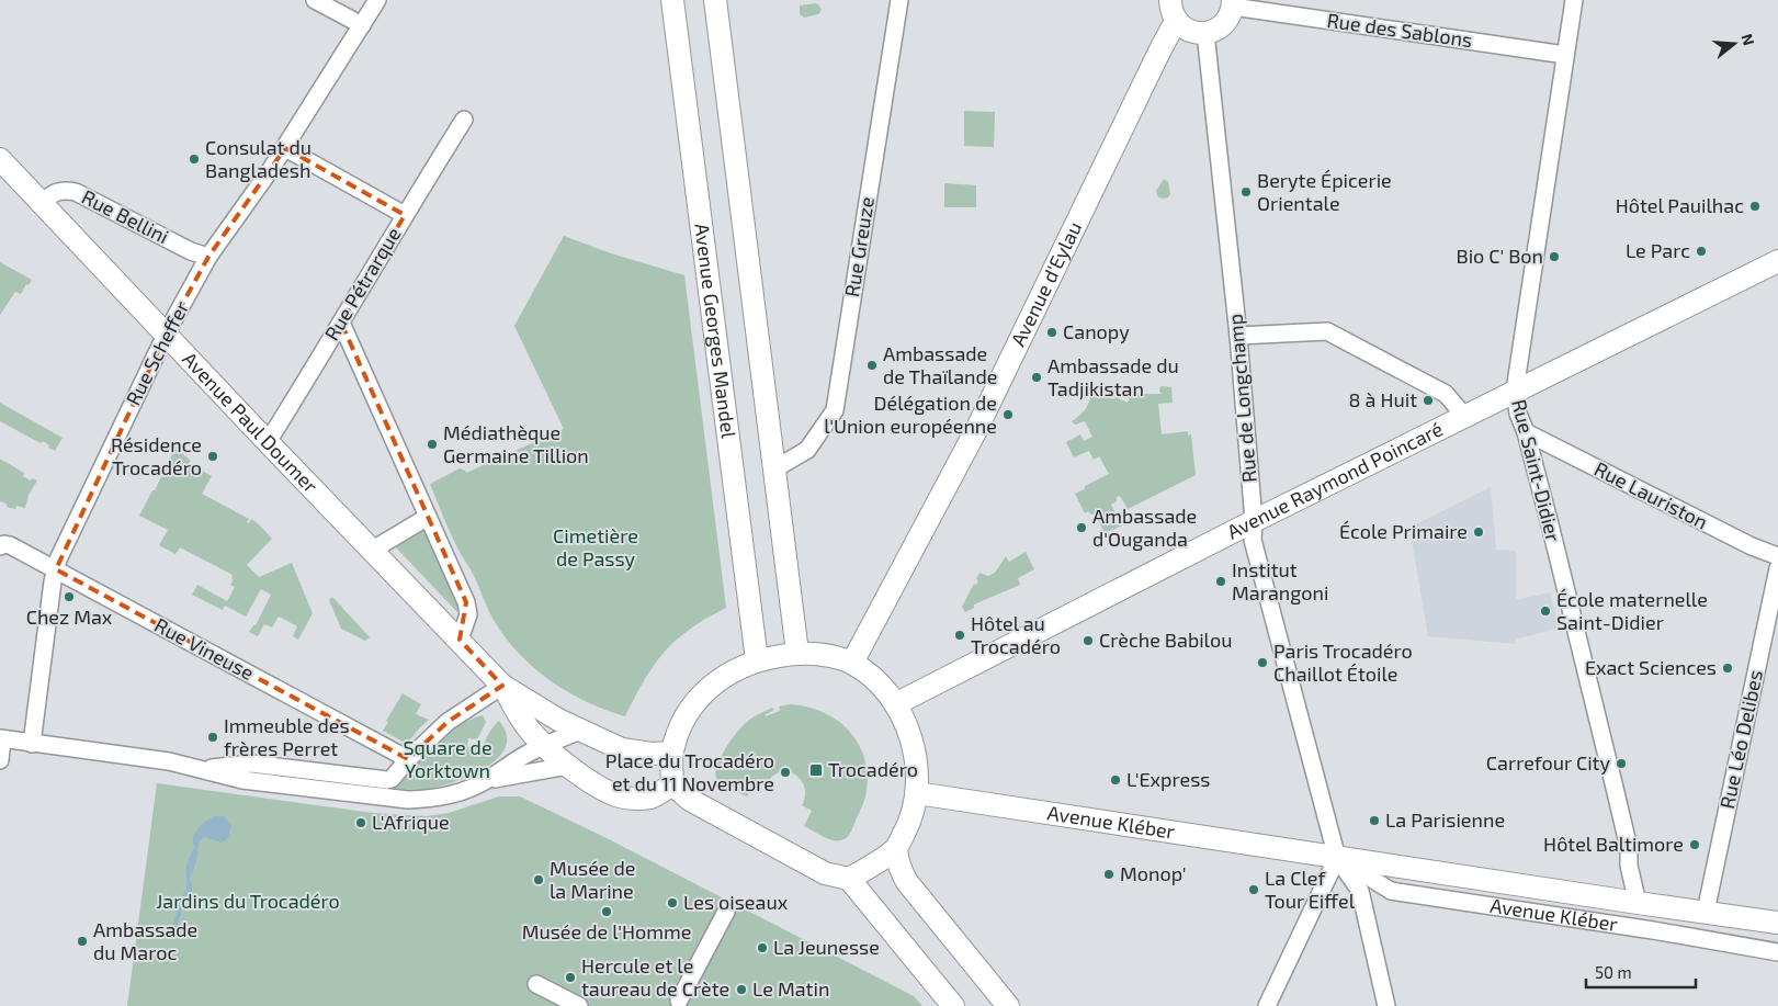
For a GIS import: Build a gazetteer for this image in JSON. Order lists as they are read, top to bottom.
{
  "streets": {
    "main road": [
      "Avenue d'Eylau",
      "Avenue Georges Mandel",
      "Avenue Paul Doumer",
      "Avenue Raymond Poincaré",
      "Avenue Kléber"
    ],
    "street": [
      "Rue des Sablons",
      "Rue Bellini",
      "Rue Greuze",
      "Rue Pétrarque",
      "Rue Scheffer",
      "Rue de Longchamp",
      "Rue Saint-Didier",
      "Rue Lauriston",
      "Rue Vineuse",
      "Rue Léo Delibes"
    ]
  },
  "crossings": [
    ["Rue des Sablons", "Rue Saint-Didier"],
    ["Rue Bellini", "Rue Scheffer"],
    ["Rue Bellini", "Avenue Paul Doumer"],
    ["Rue Pétrarque", "Rue Scheffer"],
    ["Rue Pétrarque", "Avenue Paul Doumer"],
    ["Rue Scheffer", "Avenue Paul Doumer"],
    ["Rue Scheffer", "Rue Vineuse"],
    ["Rue de Longchamp", "Avenue Raymond Poincaré"],
    ["Rue de Longchamp", "Avenue Kléber"],
    ["Rue Saint-Didier", "Avenue Raymond Poincaré"],
    ["Rue Saint-Didier", "Rue Lauriston"],
    ["Rue Saint-Didier", "Avenue Kléber"],
    ["Rue Léo Delibes", "Avenue Kléber"]
  ],
  "parks": ["Cimetière de Passy", "Square de Yorktown", "Jardins du Trocadéro"],
  "places": {
    "other": [
      "Consulat du Bangladesh",
      "Beryte Épicerie Orientale",
      "Hôtel Pauilhac",
      "Le Parc",
      "Bio C' Bon",
      "Canopy",
      "Ambassade de Thaïlande",
      "Ambassade du Tadjikistan",
      "8 à Huit",
      "Délégation de l'Union européenne",
      "Médiathèque Germaine Tillion",
      "Résidence Trocadéro",
      "Ambassade d'Ouganda",
      "École Primaire",
      "Institut Marangoni",
      "Chez Max",
      "École maternelle Saint-Didier",
      "Hôtel au Trocadéro",
      "Crèche Babilou",
      "Paris Trocadéro Chaillot Étoile",
      "Exact Sciences",
      "Immeuble des frères Perret",
      "Carrefour City",
      "Place du Trocadéro et du 11 Novembre",
      "L'Express",
      "La Parisienne",
      "L'Afrique",
      "Hôtel Baltimore",
      "Monop'",
      "Musée de la Marine",
      "La Clef Tour Eiffel",
      "Les oiseaux",
      "Musée de l'Homme",
      "Ambassade du Maroc",
      "La Jeunesse",
      "Hercule et le taureau de Crète",
      "Le Matin"
    ],
    "transit": ["Trocadéro"]
  },
  "scale_bar": "50 m",
  "north": "right"
}
